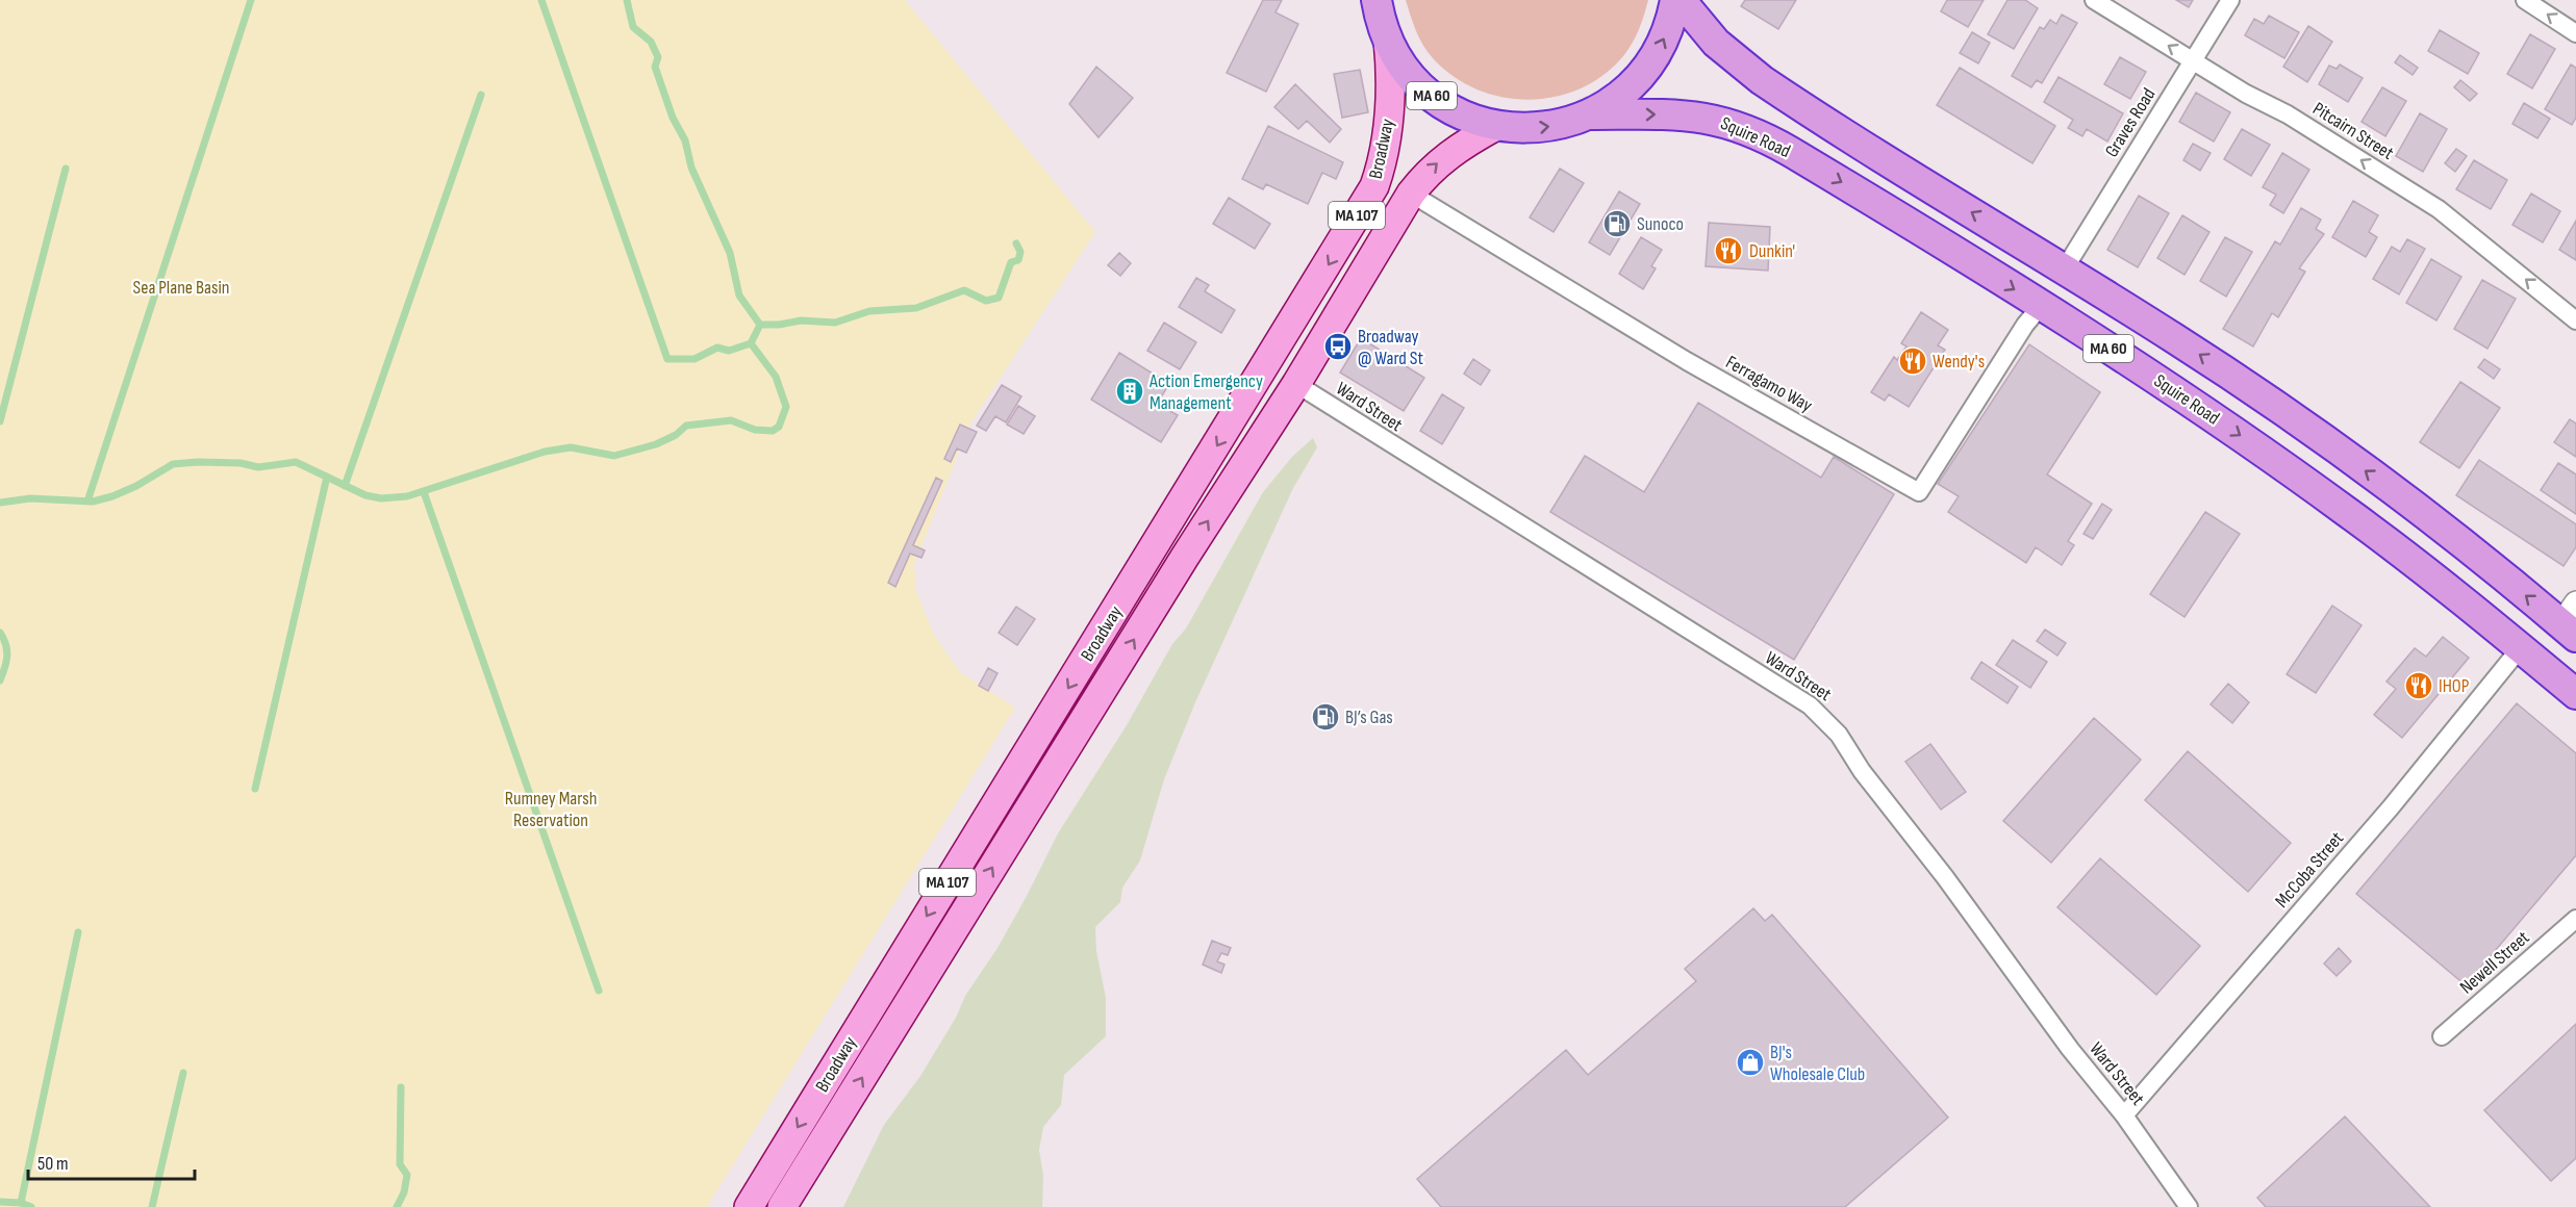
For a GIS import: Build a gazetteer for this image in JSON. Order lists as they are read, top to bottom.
{
  "streets": {
    "highway": ["MA 60", "Squire Road"],
    "main road": ["Broadway", "MA 107"],
    "street": [
      "Graves Road",
      "Pitcairn Street",
      "Ferragamo Way",
      "Ward Street",
      "McCoba Street",
      "Newell Street"
    ]
  },
  "crossings": [
    ["MA 60", "Graves Road"],
    ["MA 60", "Squire Road"],
    ["MA 60", "Broadway"],
    ["Graves Road", "Pitcairn Street"],
    ["Squire Road", "Ferragamo Way"],
    ["Squire Road", "McCoba Street"],
    ["Broadway", "Ferragamo Way"],
    ["Broadway", "Ward Street"],
    ["Ward Street", "McCoba Street"]
  ],
  "one_way": ["Pitcairn Street"],
  "parks": ["Sea Plane Basin", "Rumney Marsh Reservation"],
  "places": {
    "fuel station": ["Sunoco", "BJ’s Gas"],
    "restaurant": ["Dunkin'", "Wendy's", "IHOP"],
    "bus stop": ["Broadway @ Ward St"],
    "building": ["Action Emergency Management"],
    "shop": ["BJ's Wholesale Club"]
  },
  "scale_bar": "50 m"
}
